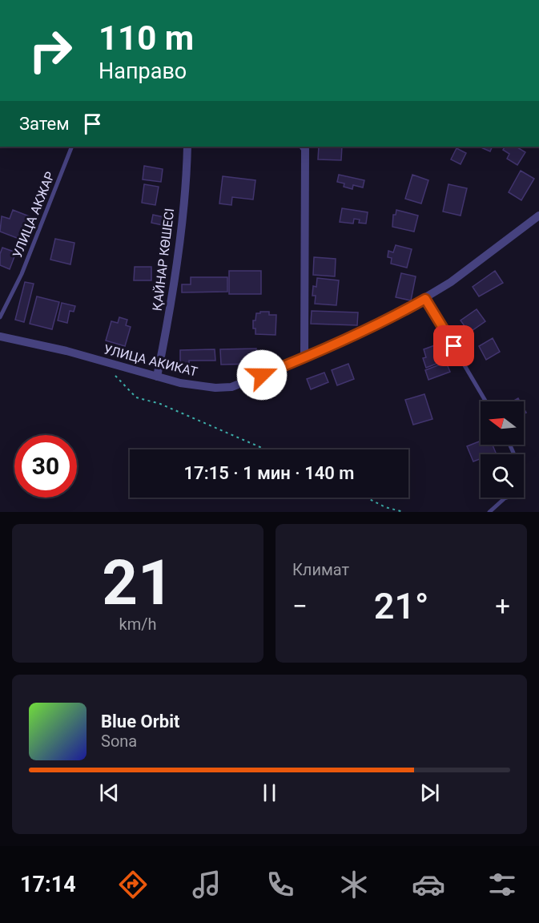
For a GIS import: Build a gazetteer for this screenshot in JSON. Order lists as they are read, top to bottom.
{
  "streets": {
    "street": ["ҚАЙНАР КӨШЕСІ", "УЛИЦА АКИКАТ"],
    "lane": ["УЛИЦА АКЖАР"]
  },
  "crossings": [
    ["ҚАЙНАР КӨШЕСІ", "УЛИЦА АКИКАТ"]
  ],
  "north": "left",
  "page": {
    "turn": ["110 m", "Направо"],
    "then": "Затем",
    "limit": "30",
    "trip": "17:15 · 1 мин · 140 m",
    "tile": [
      ["21", "km/h"],
      "Климат"
    ],
    "heat": ["−", "21°", "+"],
    "song": ["Blue Orbit", "Sona"],
    "tabs": "17:14"
  }
}
